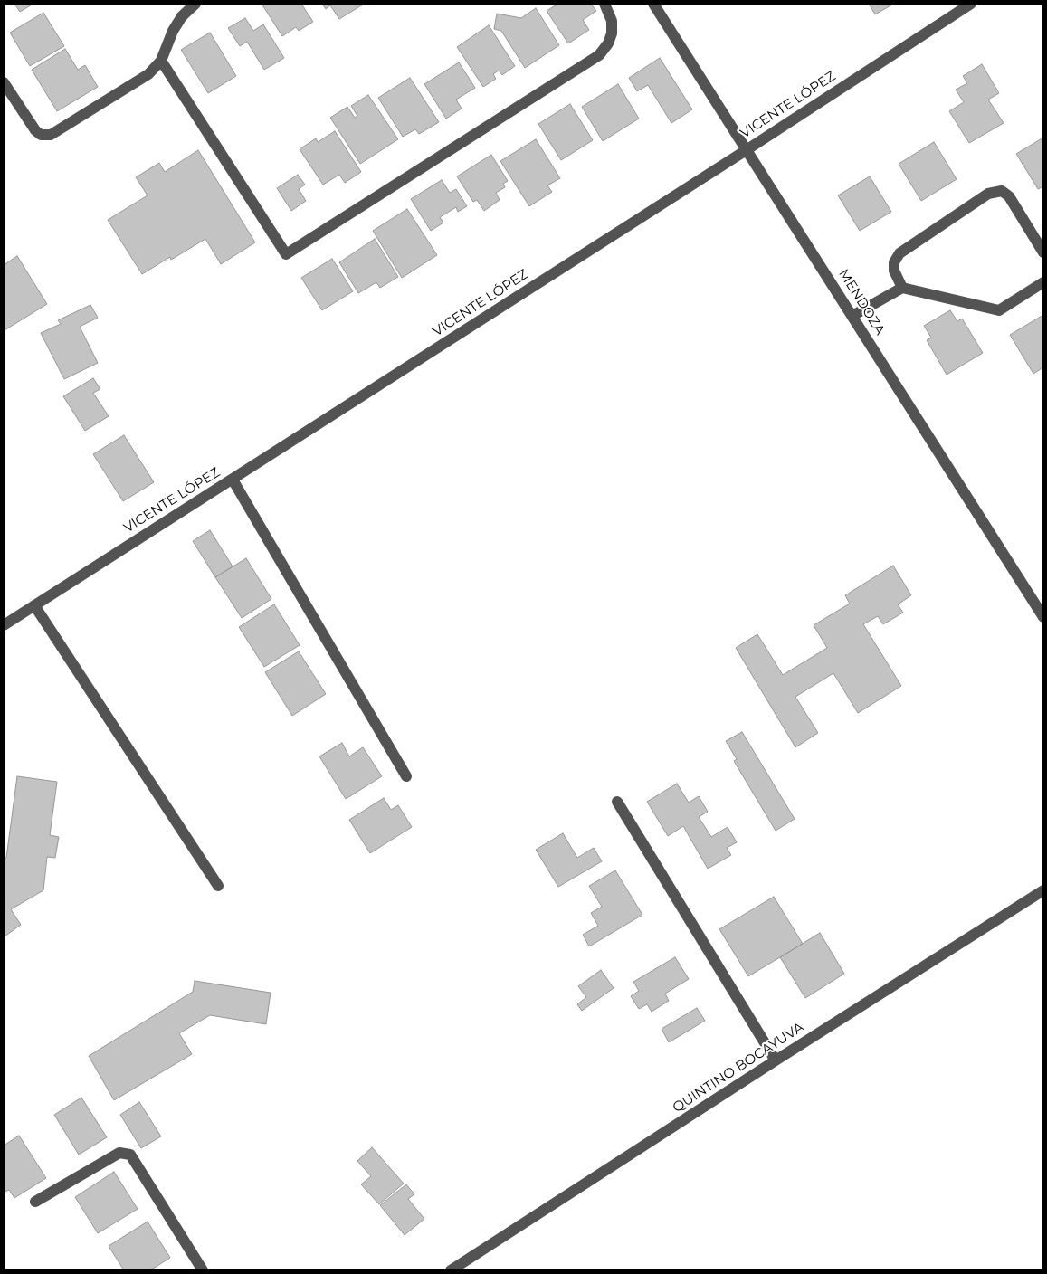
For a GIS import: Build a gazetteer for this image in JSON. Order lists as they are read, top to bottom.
{
  "streets": {
    "street": ["VICENTE LÓPEZ", "MENDOZA", "QUINTINO BOCAYUVA"]
  },
  "crossings": [
    ["VICENTE LÓPEZ", "MENDOZA"]
  ]
}
